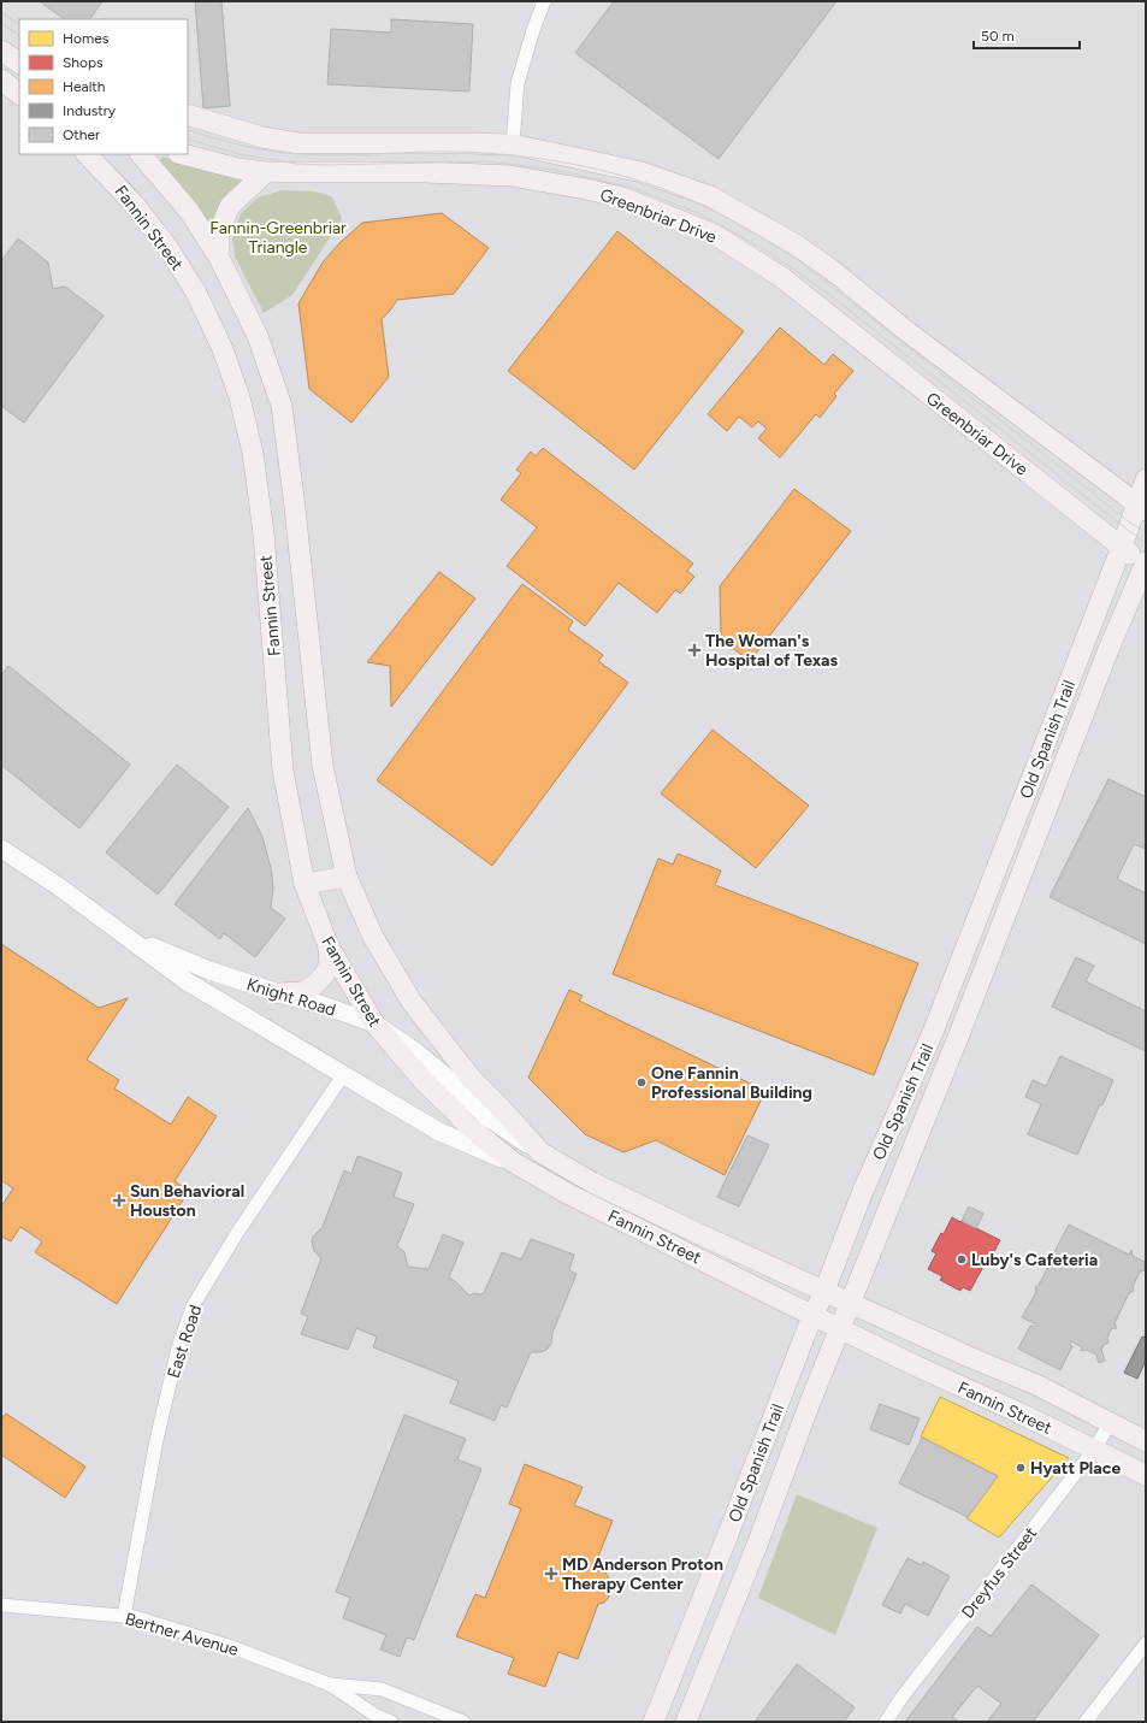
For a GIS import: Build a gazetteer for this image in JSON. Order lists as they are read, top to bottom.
{
  "streets": {
    "main road": ["Greenbriar Drive", "Fannin Street", "Old Spanish Trail"],
    "street": [
      "Knight Road",
      "East Road",
      "Dreyfus Street",
      "Bertner Avenue"
    ]
  },
  "crossings": [
    ["Greenbriar Drive", "Old Spanish Trail"],
    ["Fannin Street", "Old Spanish Trail"],
    ["Fannin Street", "Knight Road"],
    ["Fannin Street", "Dreyfus Street"],
    ["Knight Road", "East Road"],
    ["East Road", "Bertner Avenue"]
  ],
  "parks": ["Fannin-Greenbriar Triangle"],
  "places": {
    "health": ["The Woman's Hospital of Texas", "Sun Behavioral Houston", "MD Anderson Proton Therapy Center"],
    "other": ["One Fannin Professional Building", "Luby's Cafeteria", "Hyatt Place"]
  },
  "legend": [
    "Homes",
    "Shops",
    "Health",
    "Industry",
    "Other"
  ],
  "scale_bar": "50 m"
}
